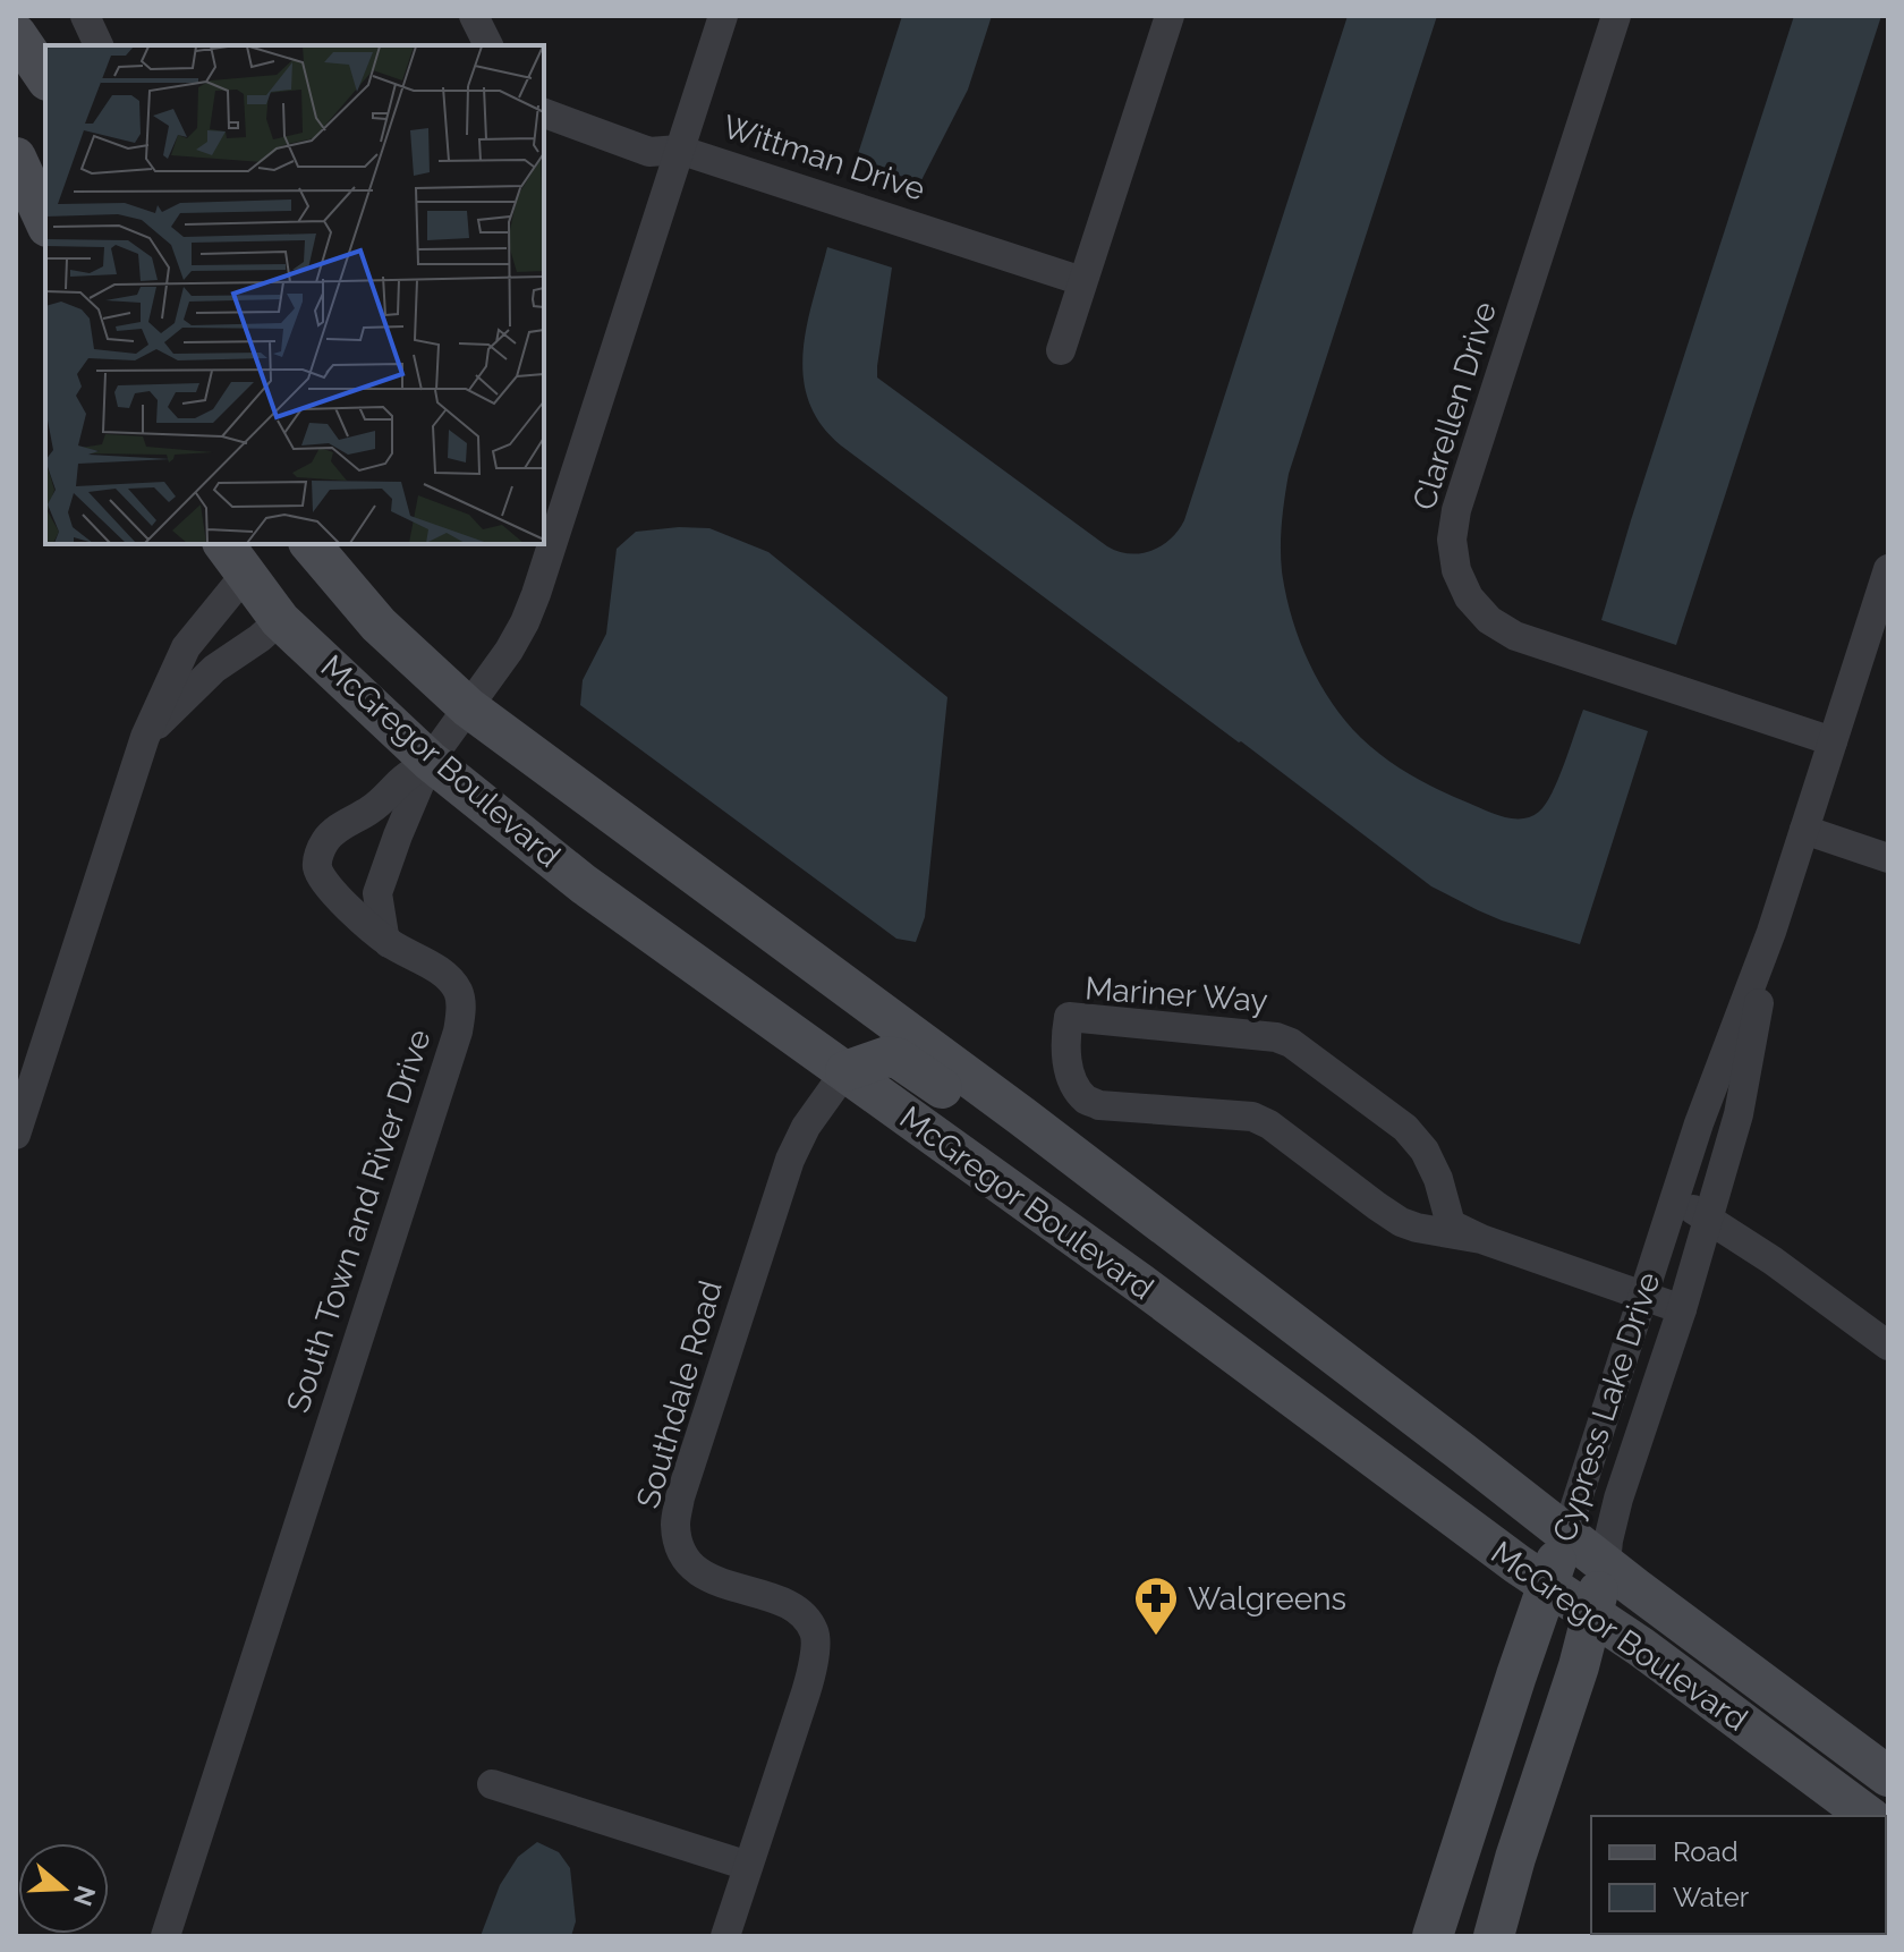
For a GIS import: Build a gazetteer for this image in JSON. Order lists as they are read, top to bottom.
{
  "streets": {
    "main road": ["McGregor Boulevard", "Cypress Lake Drive"],
    "street": [
      "Wittman Drive",
      "Clarellen Drive",
      "Mariner Way",
      "South Town and River Drive",
      "Southdale Road"
    ]
  },
  "crossings": [
    ["Clarellen Drive", "Cypress Lake Drive"],
    ["McGregor Boulevard", "Southdale Road"],
    ["McGregor Boulevard", "Cypress Lake Drive"],
    ["Mariner Way", "Cypress Lake Drive"]
  ],
  "places": {
    "pharmacy": ["Walgreens"]
  },
  "legend": ["Road", "Water"],
  "north": "right"
}
